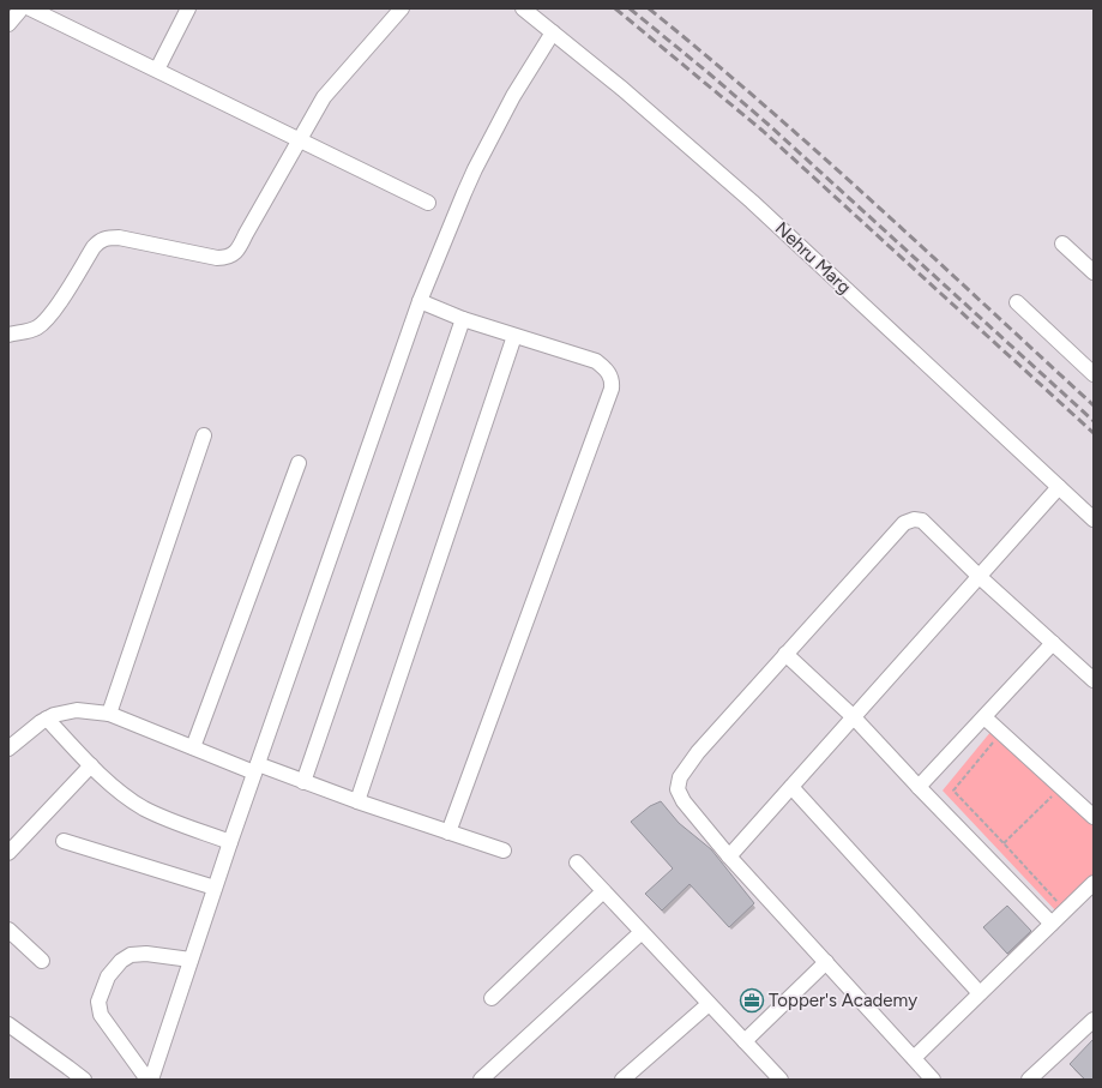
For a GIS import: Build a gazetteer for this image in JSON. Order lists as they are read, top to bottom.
{
  "streets": {
    "street": ["Nehru Marg"]
  },
  "places": {
    "office": ["Topper's Academy"]
  }
}
